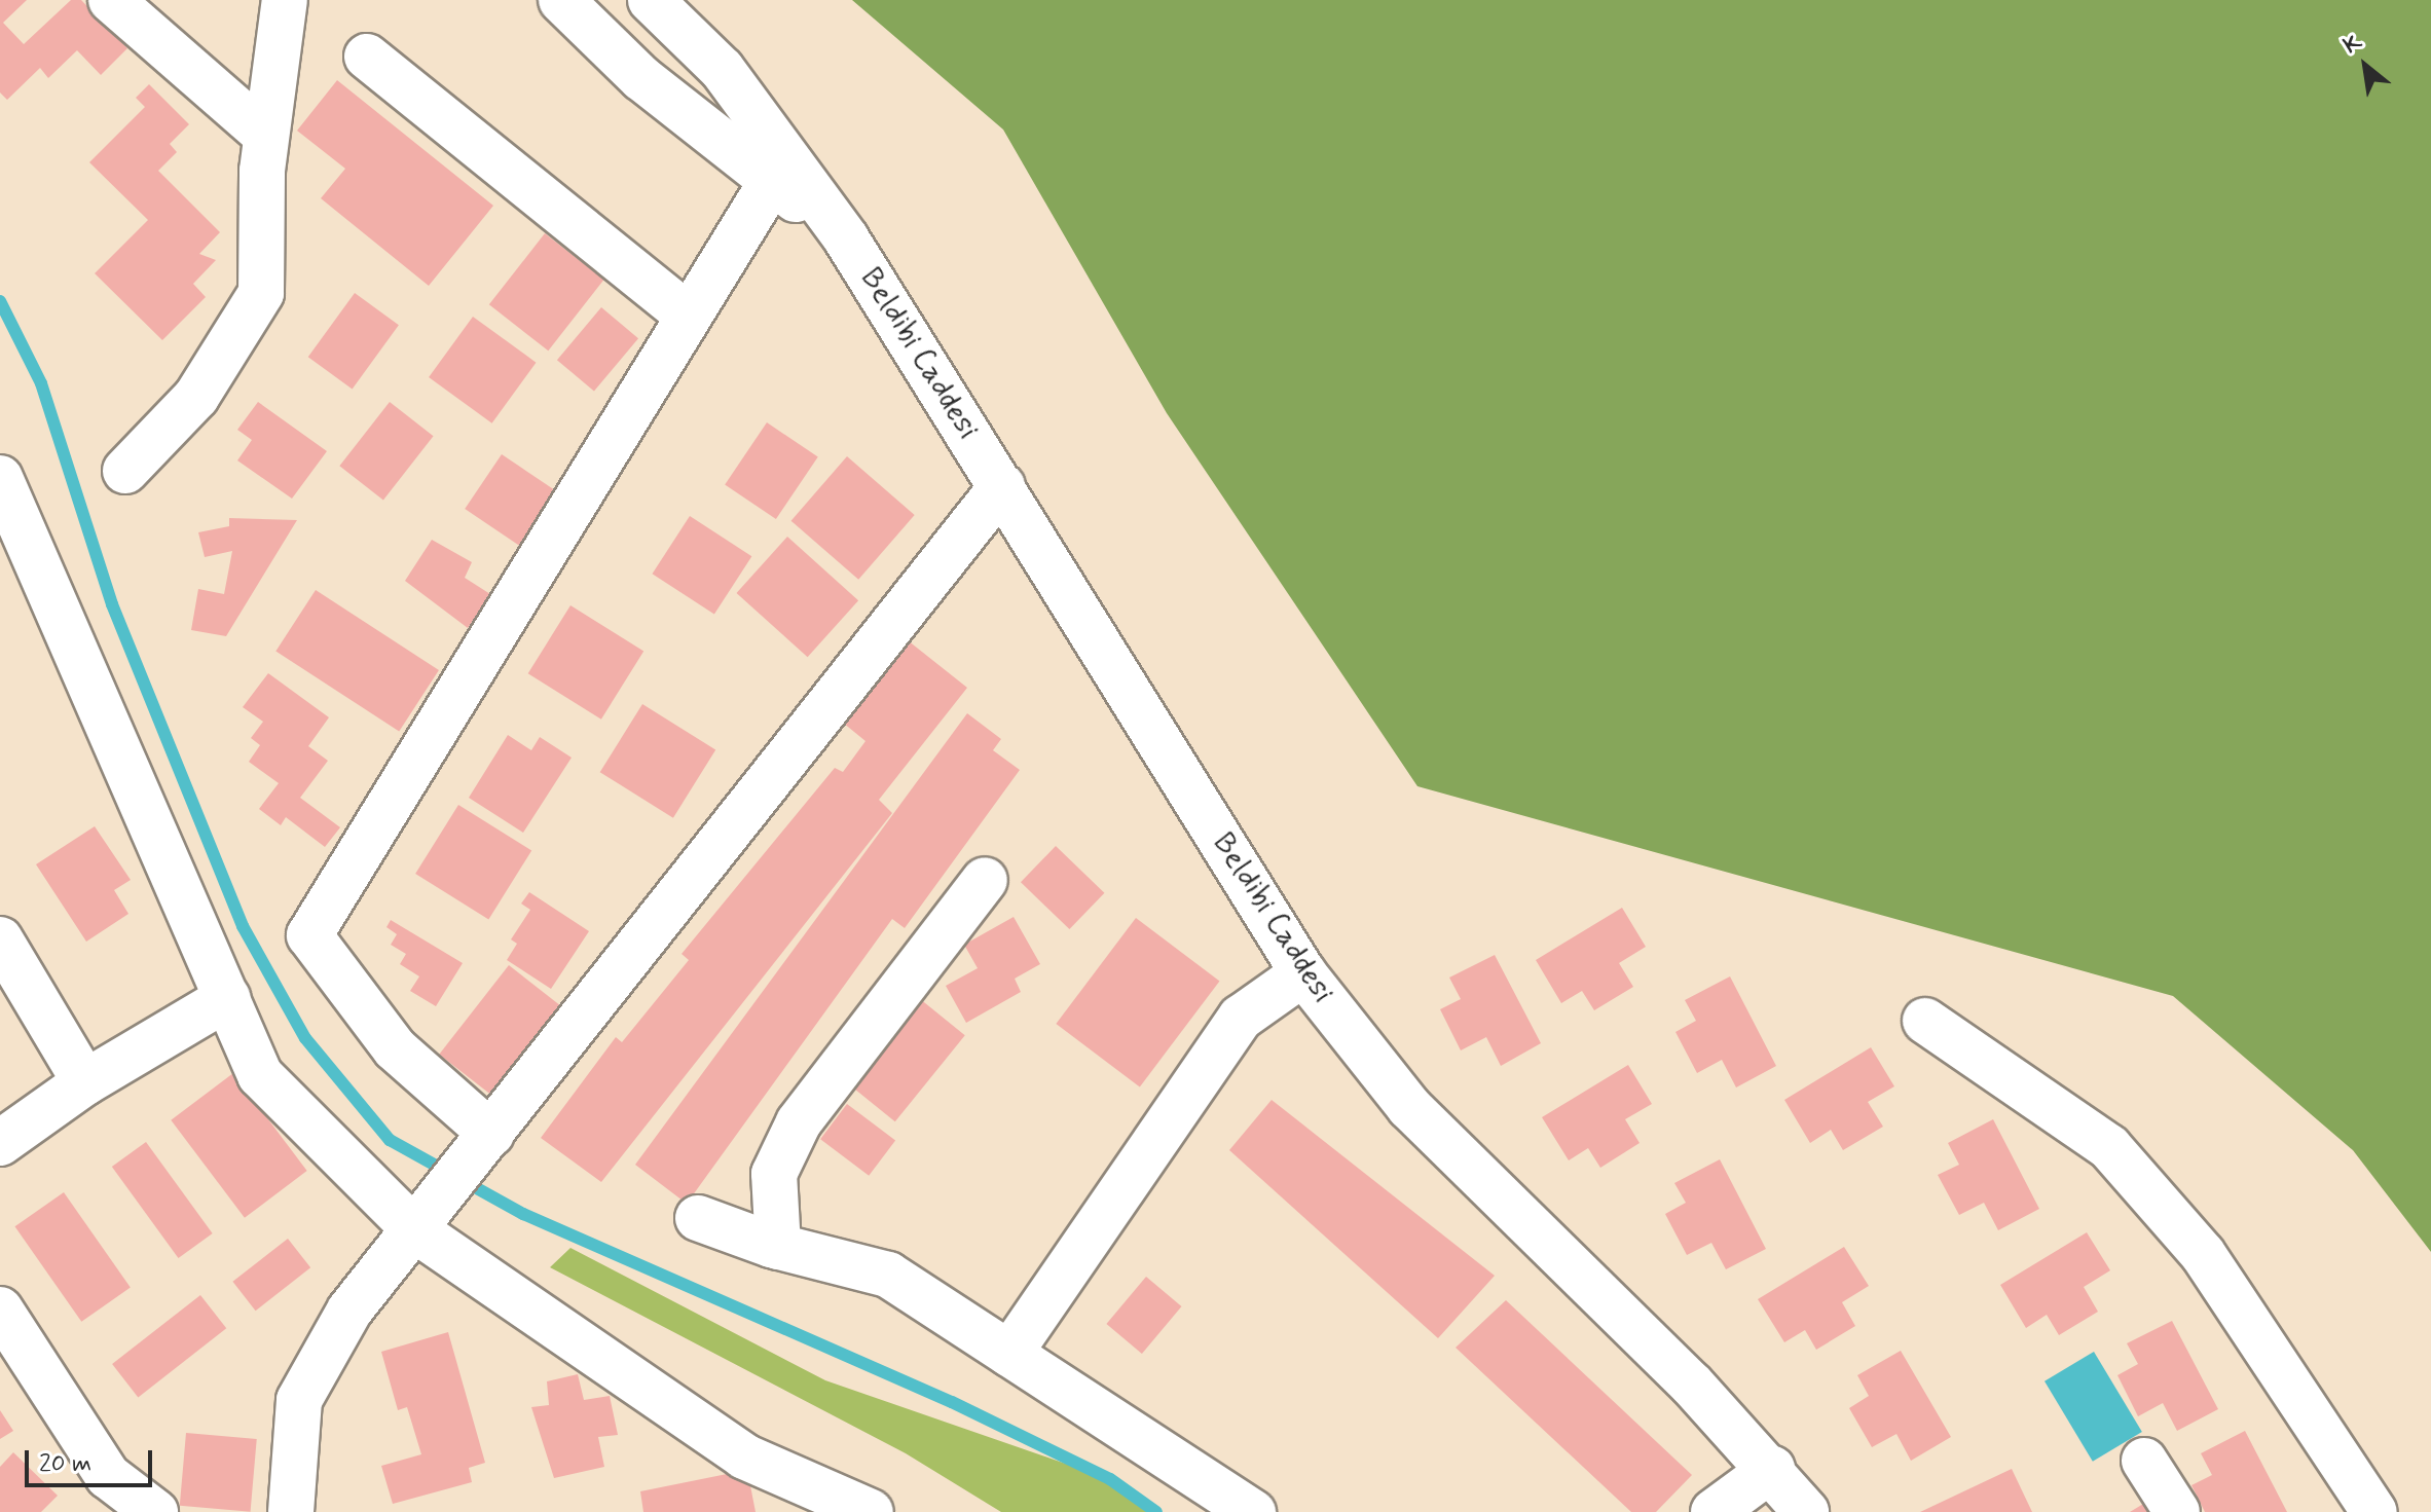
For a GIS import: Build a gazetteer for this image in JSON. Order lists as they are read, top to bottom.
{
  "streets": {
    "street": ["Beldibi Caddesi"]
  },
  "scale_bar": "20 m",
  "north": "top left"
}
